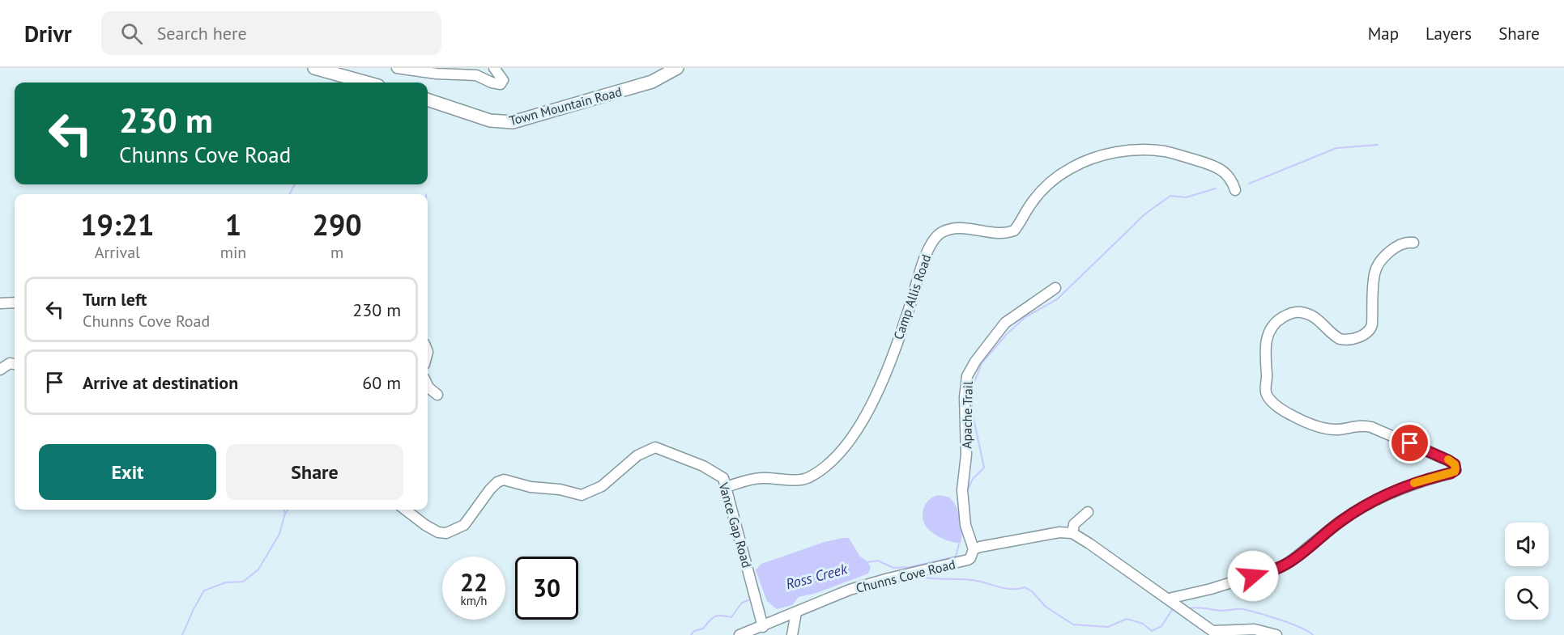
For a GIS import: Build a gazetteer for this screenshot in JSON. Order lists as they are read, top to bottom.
{
  "streets": {
    "main road": ["Town Mountain Road"],
    "street": [
      "Camp Allis Road",
      "Apache Trail",
      "Vance Gap Road",
      "Chunns Cove Road"
    ]
  },
  "crossings": [
    ["Camp Allis Road", "Vance Gap Road"],
    ["Apache Trail", "Chunns Cove Road"],
    ["Vance Gap Road", "Chunns Cove Road"]
  ],
  "water": ["Ross Creek"],
  "page": {
    "header": "Drivr",
    "search": "Search here",
    "nav": ["Map", "Layers", "Share"],
    "turn": ["230 m", "Chunns Cove Road"],
    "eta": [
      "19:21",
      "Arrival",
      "1",
      "min",
      "290",
      "m"
    ],
    "list": [
      {
        "name": "Turn left",
        "note": "Chunns Cove Road",
        "value": "230 m"
      },
      {
        "name": "Arrive at destination",
        "value": "60 m"
      }
    ],
    "buttons": ["Exit", "Share"],
    "speed": "22 km/h",
    "limit": "30"
  }
}
